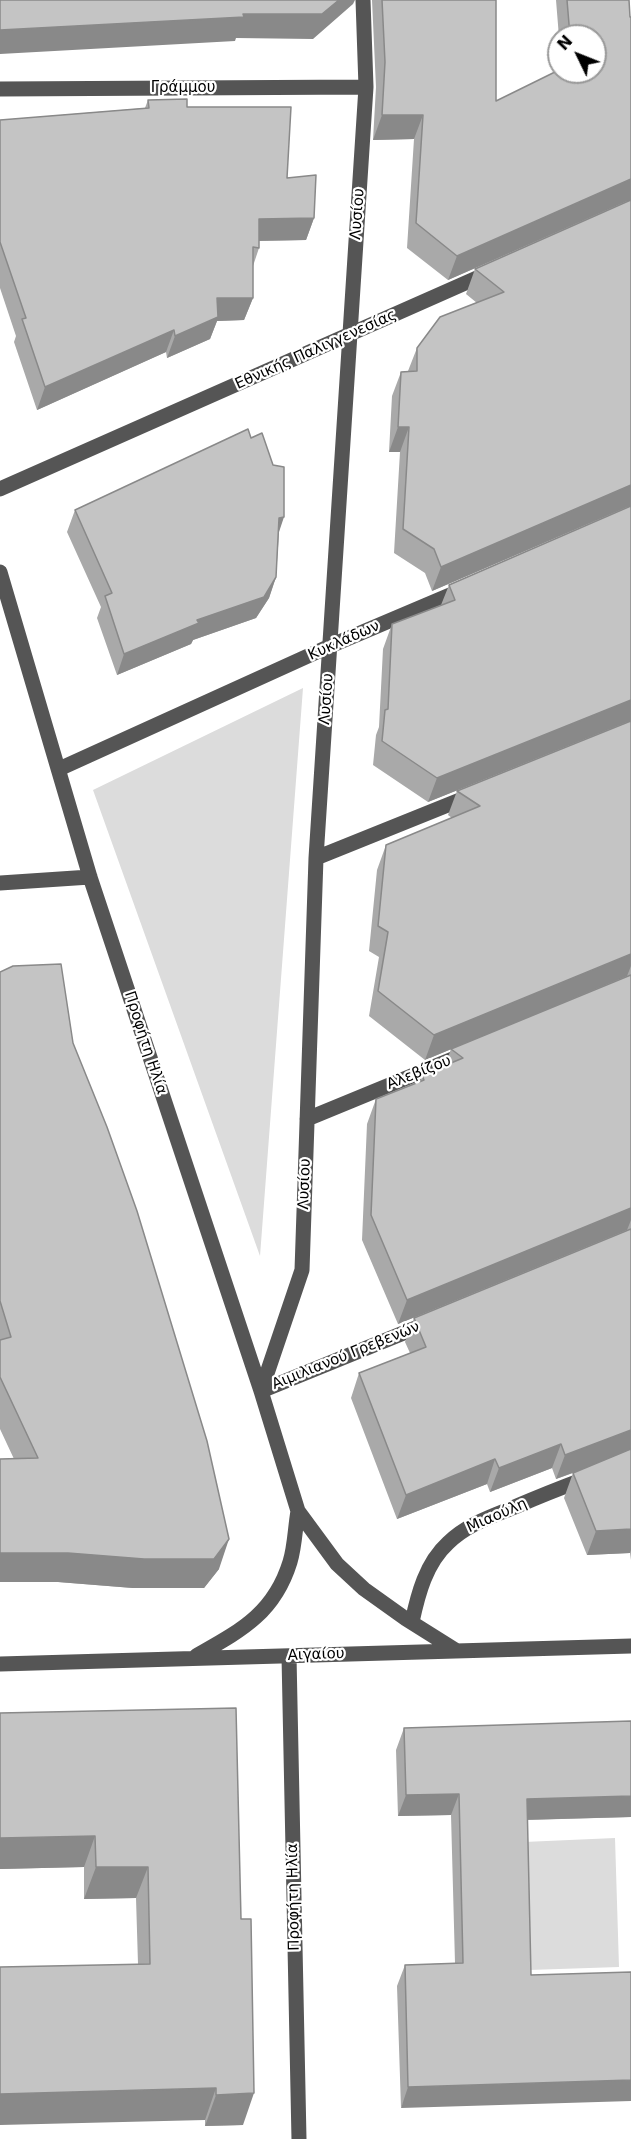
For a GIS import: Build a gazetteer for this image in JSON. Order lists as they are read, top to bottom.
{
  "streets": {
    "street": [
      "Γράμμου",
      "Λυσίου",
      "Εθνικής Παλιγγενεσίας",
      "Κυκλάδων",
      "Προφήτη Ηλία",
      "Αλεβίζου",
      "Αιμιλιανού Γρεβενών",
      "Μιαούλη",
      "Αιγαίου"
    ]
  },
  "crossings": [
    ["Γράμμου", "Λυσίου"],
    ["Λυσίου", "Εθνικής Παλιγγενεσίας"],
    ["Λυσίου", "Κυκλάδων"],
    ["Λυσίου", "Προφήτη Ηλία"],
    ["Λυσίου", "Αλεβίζου"],
    ["Λυσίου", "Αιμιλιανού Γρεβενών"],
    ["Κυκλάδων", "Προφήτη Ηλία"],
    ["Προφήτη Ηλία", "Αιμιλιανού Γρεβενών"],
    ["Προφήτη Ηλία", "Μιαούλη"],
    ["Προφήτη Ηλία", "Αιγαίου"]
  ],
  "north": "top left"
}
